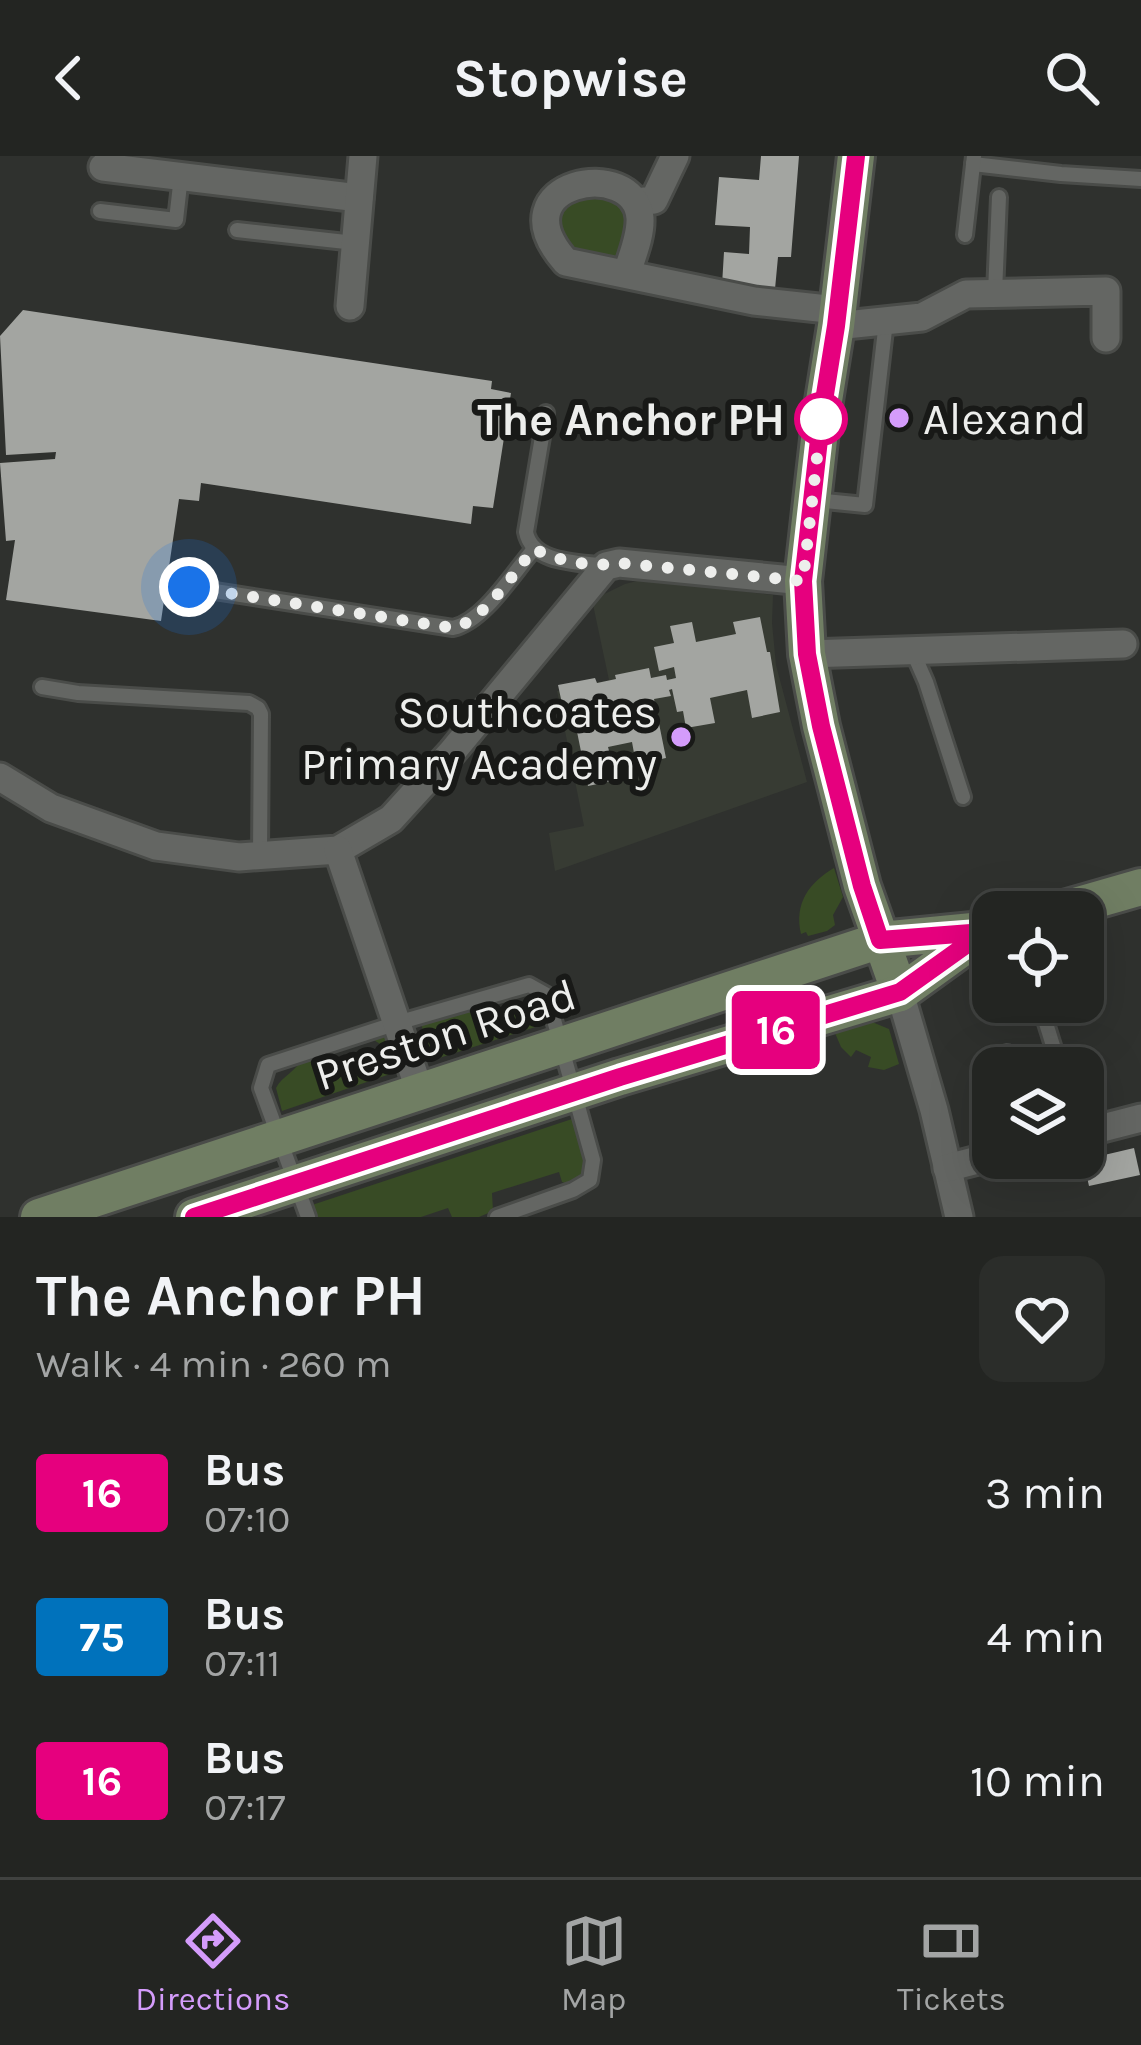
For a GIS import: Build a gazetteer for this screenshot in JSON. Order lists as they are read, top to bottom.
{
  "streets": {
    "street": ["Preston Road"]
  },
  "places": ["Alexand", "The Anchor PH", "Southcoates Primary Academy"],
  "lines": ["bus line 16"],
  "page": {
    "header": "Stopwise",
    "on_map": "16",
    "heading": ["The Anchor PH", "Walk · 4 min · 260 m"],
    "list": [
      {
        "mark": "16",
        "name": "Bus",
        "note": "07:10",
        "value": "3 min"
      },
      {
        "mark": "75",
        "name": "Bus",
        "note": "07:11",
        "value": "4 min"
      },
      {
        "mark": "16",
        "name": "Bus",
        "note": "07:17",
        "value": "10 min"
      }
    ],
    "tabs": ["Directions", "Map", "Tickets"]
  }
}
